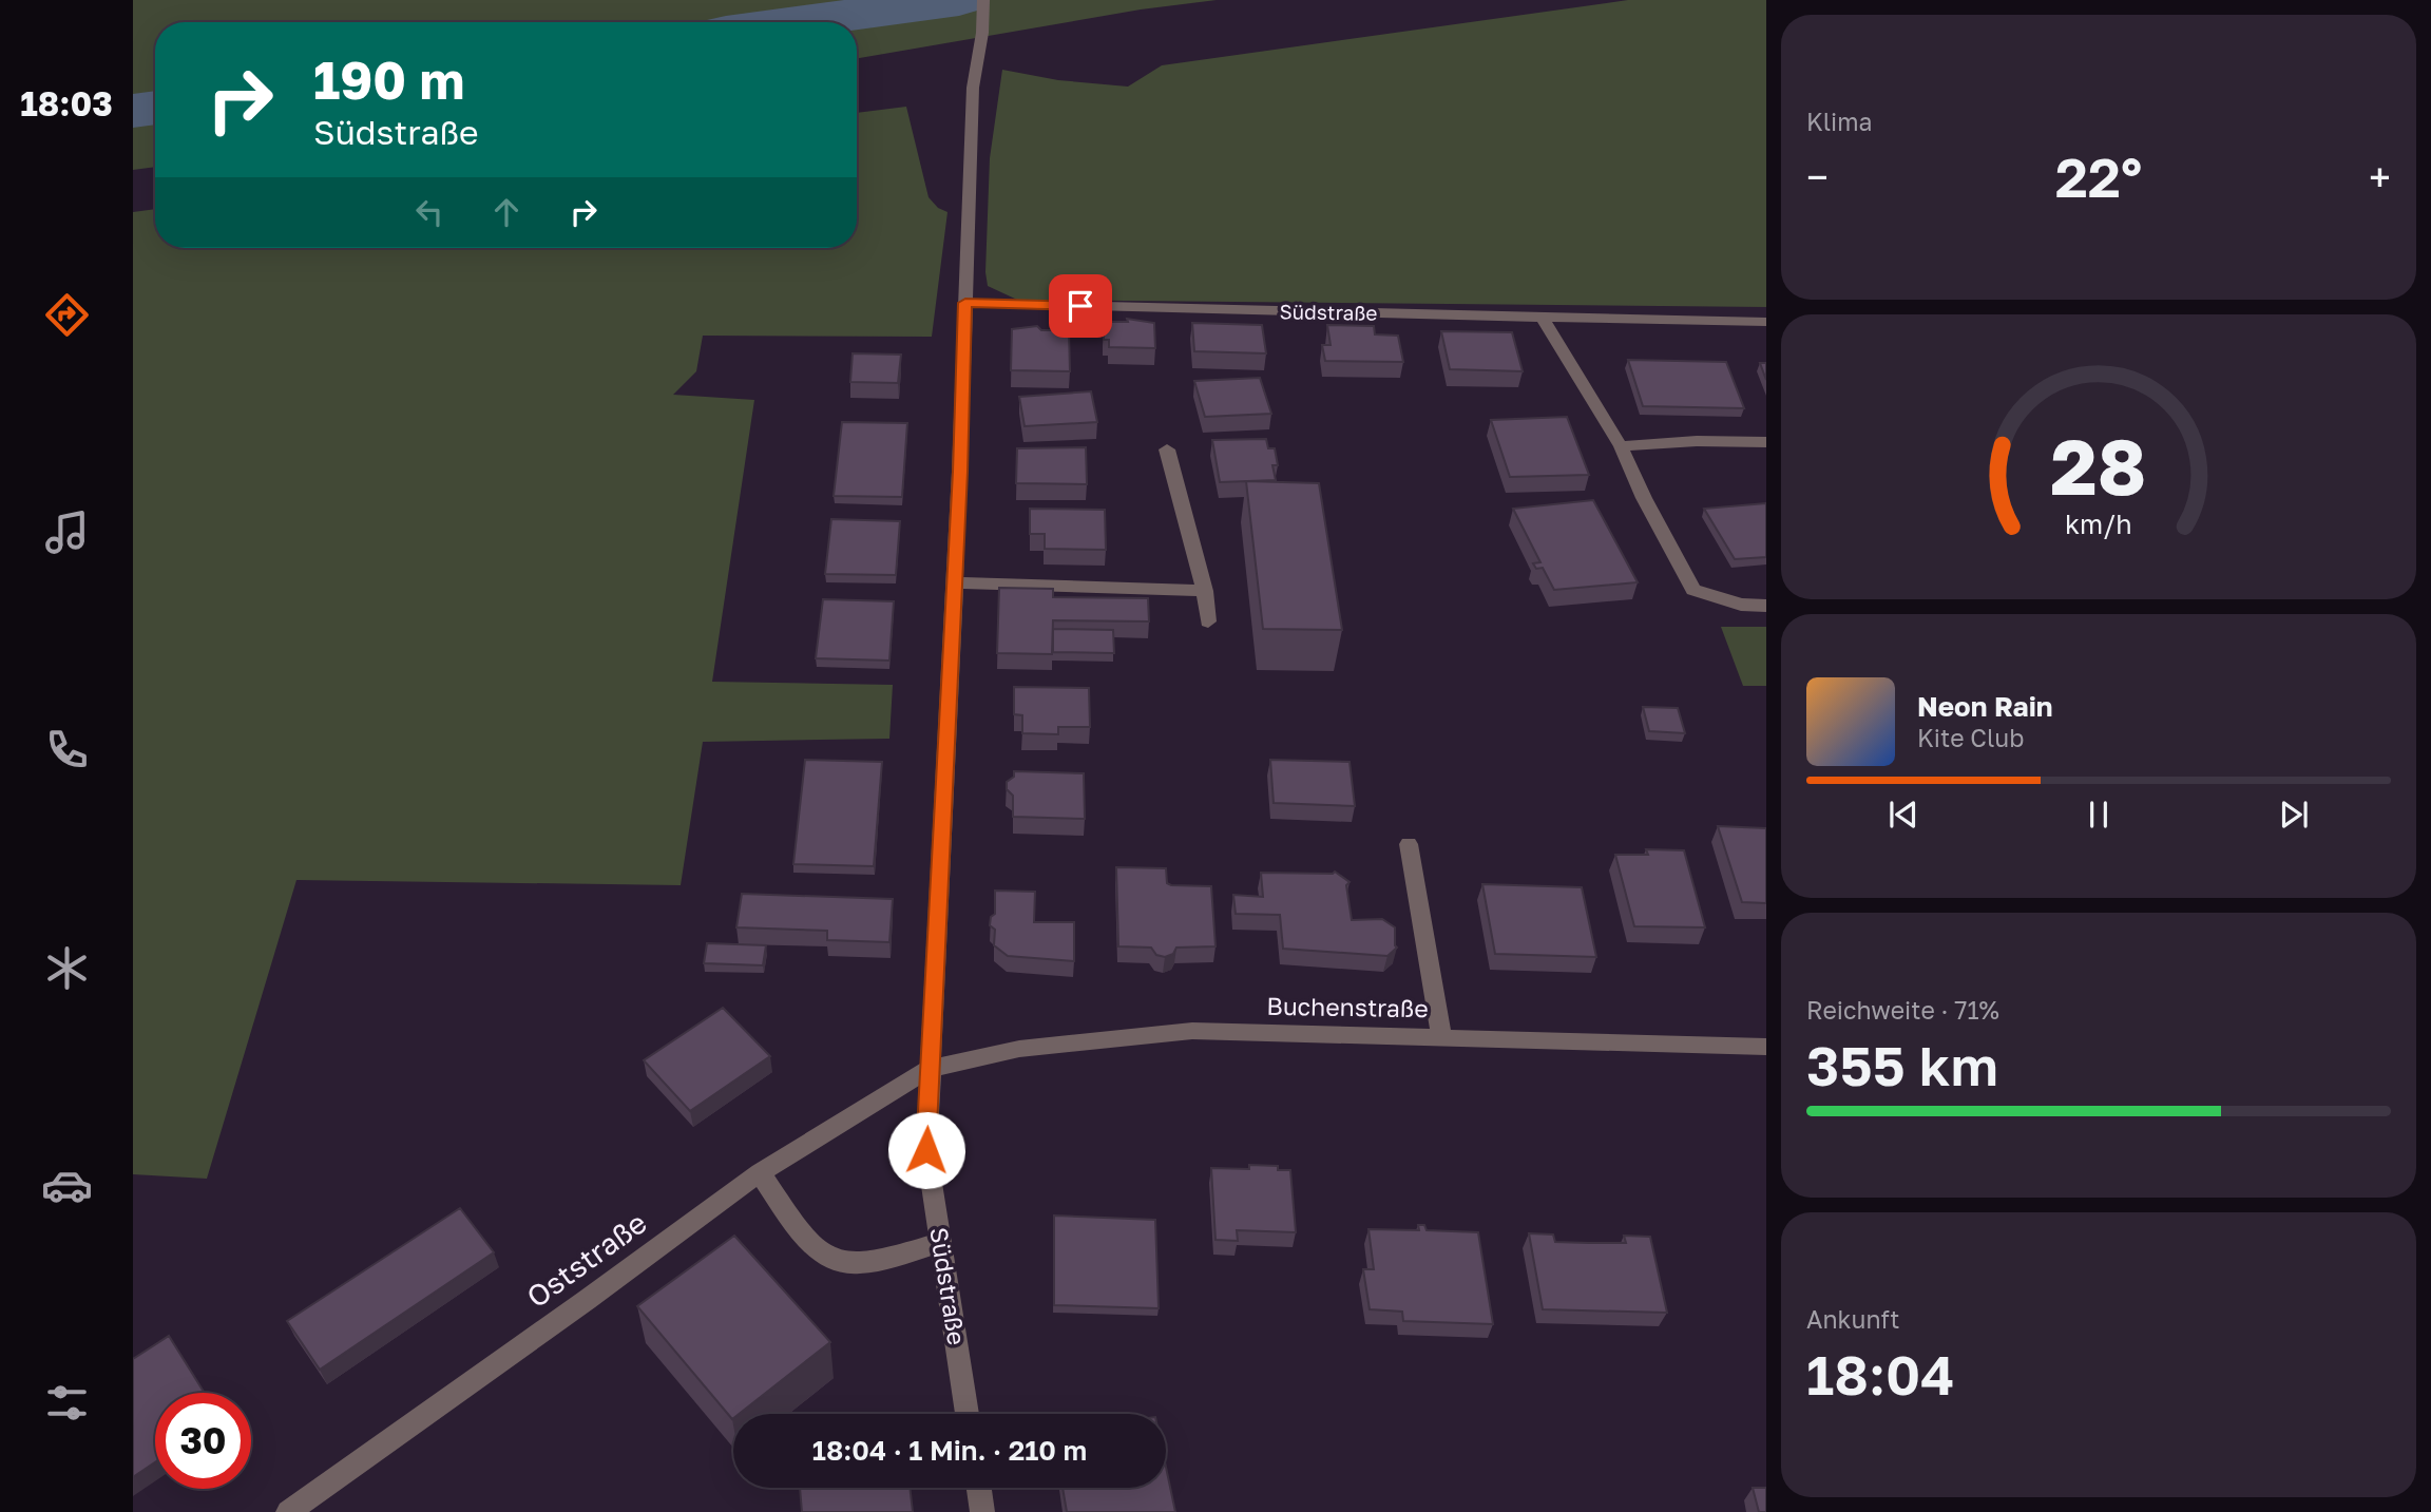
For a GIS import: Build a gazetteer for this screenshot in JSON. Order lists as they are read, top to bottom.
{
  "streets": {
    "street": ["Südstraße", "Buchenstraße", "Oststraße"]
  },
  "crossings": [
    ["Südstraße", "Buchenstraße"],
    ["Südstraße", "Oststraße"],
    ["Buchenstraße", "Oststraße"]
  ],
  "page": {
    "tabs": "18:03",
    "tile": [
      "Klima",
      ["Reichweite · 71%", "355 km"],
      ["Ankunft", "18:04"]
    ],
    "turn": ["190 m", "Südstraße"],
    "heat": ["−", "22°", "+"],
    "song": ["Neon Rain", "Kite Club"],
    "limit": "30",
    "trip": "18:04 · 1 Min. · 210 m",
    "gauge": ["28", "km/h"]
  }
}
